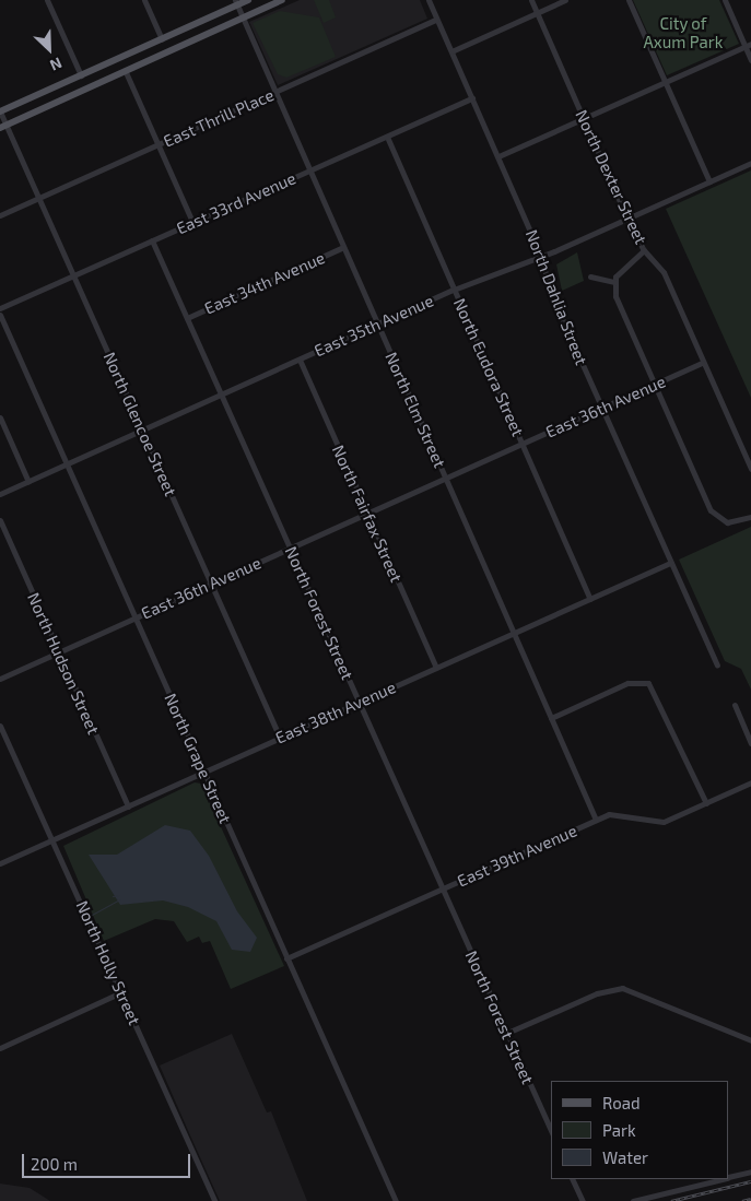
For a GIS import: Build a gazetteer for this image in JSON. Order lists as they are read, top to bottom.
{
  "streets": {
    "street": [
      "East Thrill Place",
      "North Dexter Street",
      "East 33rd Avenue",
      "East 34th Avenue",
      "North Dahlia Street",
      "East 35th Avenue",
      "North Eudora Street",
      "East 36th Avenue",
      "North Elm Street",
      "North Glencoe Street",
      "North Fairfax Street",
      "North Forest Street",
      "North Hudson Street",
      "East 38th Avenue",
      "North Grape Street",
      "East 39th Avenue",
      "North Holly Street"
    ]
  },
  "crossings": [
    ["East Thrill Place", "North Dahlia Street"],
    ["East Thrill Place", "North Elm Street"],
    ["East Thrill Place", "North Glencoe Street"],
    ["North Dexter Street", "East 35th Avenue"],
    ["North Dexter Street", "East 36th Avenue"],
    ["East 33rd Avenue", "North Dahlia Street"],
    ["East 33rd Avenue", "North Eudora Street"],
    ["East 33rd Avenue", "North Elm Street"],
    ["East 33rd Avenue", "North Glencoe Street"],
    ["East 33rd Avenue", "North Forest Street"],
    ["East 34th Avenue", "North Elm Street"],
    ["East 34th Avenue", "North Forest Street"],
    ["North Dahlia Street", "East 35th Avenue"],
    ["North Dahlia Street", "East 36th Avenue"],
    ["North Dahlia Street", "East 38th Avenue"],
    ["East 35th Avenue", "North Eudora Street"],
    ["East 35th Avenue", "North Elm Street"],
    ["East 35th Avenue", "North Glencoe Street"],
    ["East 35th Avenue", "North Fairfax Street"],
    ["East 35th Avenue", "North Forest Street"],
    ["East 35th Avenue", "North Grape Street"],
    ["North Eudora Street", "East 36th Avenue"],
    ["North Eudora Street", "East 38th Avenue"],
    ["East 36th Avenue", "North Elm Street"],
    ["East 36th Avenue", "North Glencoe Street"],
    ["East 36th Avenue", "North Fairfax Street"],
    ["East 36th Avenue", "North Forest Street"],
    ["East 36th Avenue", "North Hudson Street"],
    ["East 36th Avenue", "North Grape Street"],
    ["North Elm Street", "East 38th Avenue"],
    ["North Elm Street", "East 39th Avenue"],
    ["North Glencoe Street", "East 38th Avenue"],
    ["North Fairfax Street", "East 38th Avenue"],
    ["North Forest Street", "East 38th Avenue"],
    ["North Forest Street", "East 39th Avenue"],
    ["North Hudson Street", "East 38th Avenue"],
    ["East 38th Avenue", "North Grape Street"],
    ["East 38th Avenue", "North Holly Street"],
    ["North Grape Street", "East 39th Avenue"]
  ],
  "parks": ["City of Axum Park"],
  "legend": ["Road", "Park", "Water"],
  "scale_bar": "200 m",
  "north": "bottom right"
}
